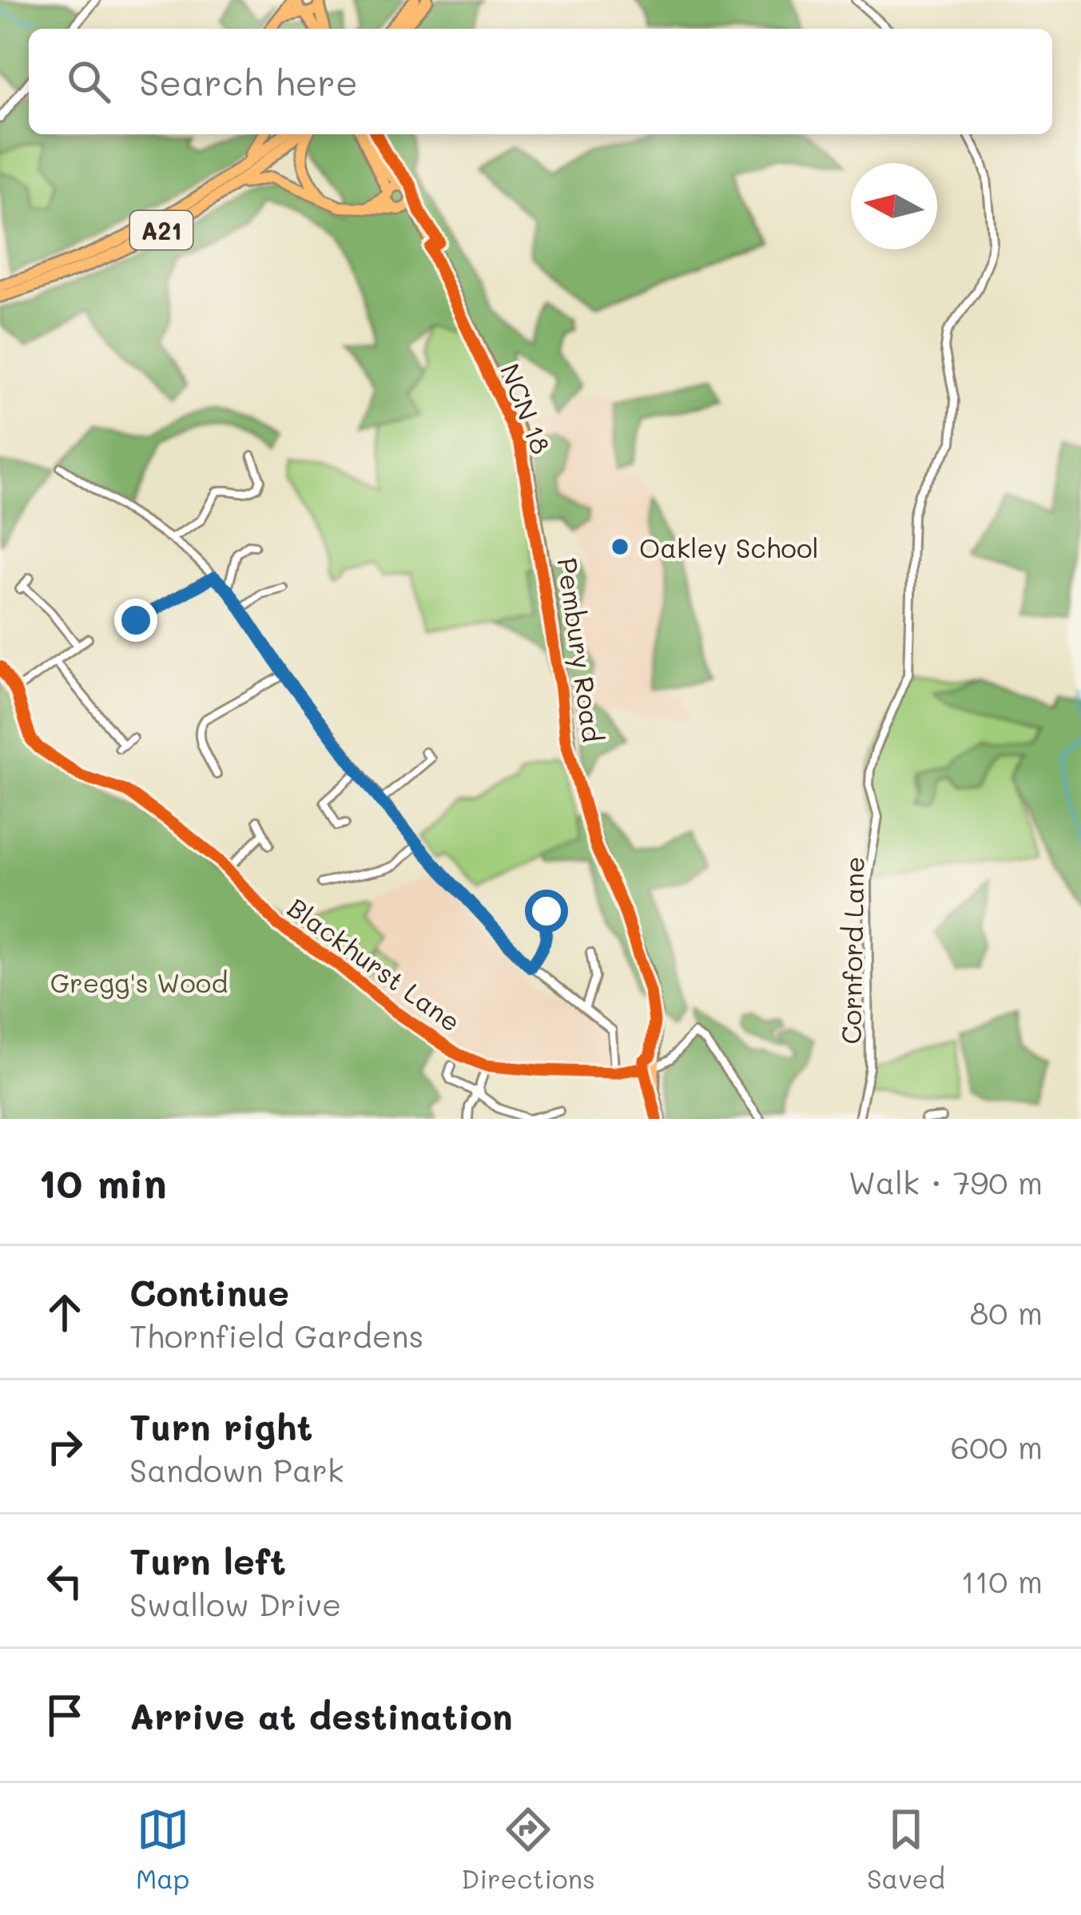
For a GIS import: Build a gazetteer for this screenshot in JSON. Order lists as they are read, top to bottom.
{
  "streets": {
    "main road": ["A21", "Pembury Road"],
    "street": ["Cornford Lane", "Blackhurst Lane"],
    "cycle path": ["NCN 18"]
  },
  "crossings": [
    ["A21", "Pembury Road"],
    ["Pembury Road", "Blackhurst Lane"]
  ],
  "parks": ["Gregg's Wood"],
  "places": ["Oakley School"],
  "north": "left",
  "page": {
    "search": "Search here",
    "heading": ["10 min", "Walk · 790 m"],
    "list": [
      ["Continue", "Thornfield Gardens", "80 m"],
      ["Turn right", "Sandown Park", "600 m"],
      ["Turn left", "Swallow Drive", "110 m"],
      "Arrive at destination"
    ],
    "nav": ["Map", "Directions", "Saved"]
  }
}
